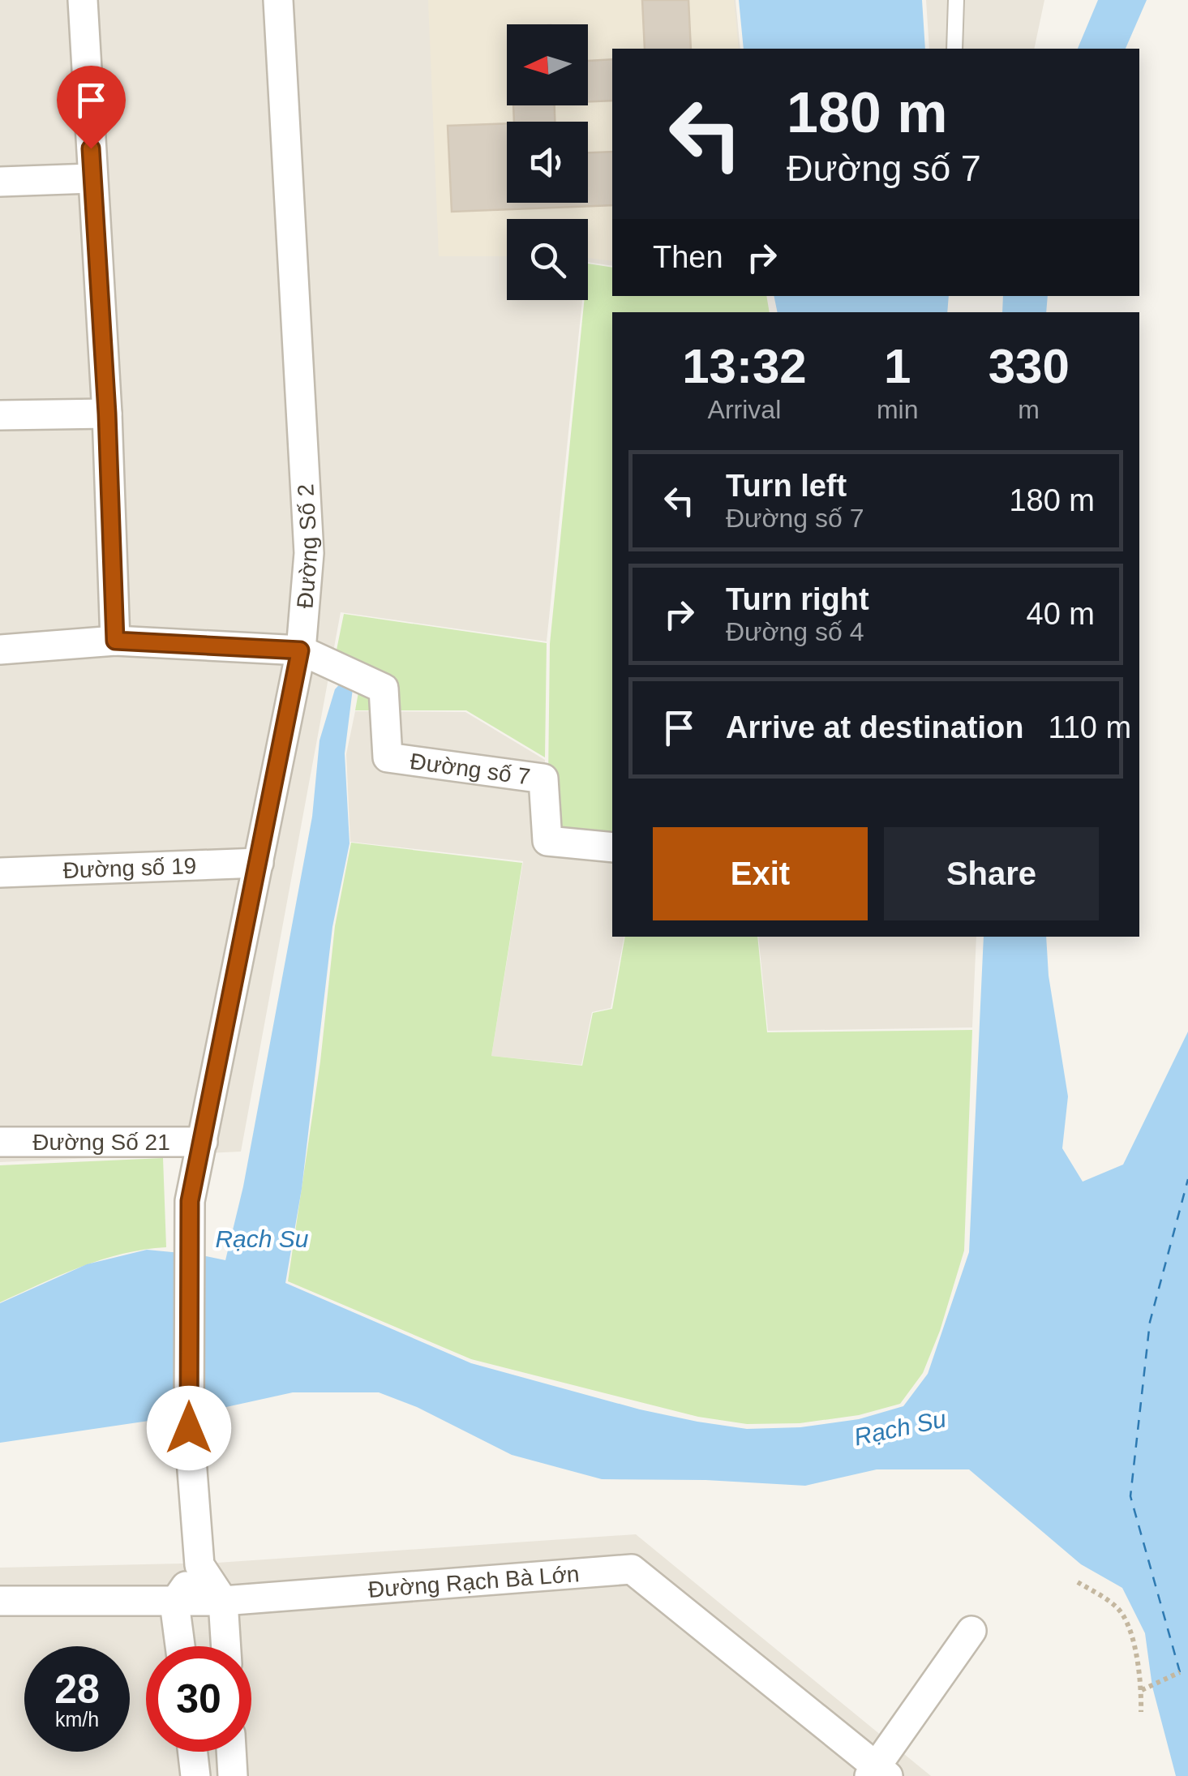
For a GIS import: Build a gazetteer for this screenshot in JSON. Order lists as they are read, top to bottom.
{
  "streets": {
    "street": [
      "Đường Số 2",
      "Đường số 7",
      "Đường số 19",
      "Đường Số 21",
      "Đường Rạch Bà Lớn"
    ]
  },
  "crossings": [
    ["Đường Số 2", "Đường số 7"],
    ["Đường Số 2", "Đường số 19"],
    ["Đường Số 2", "Đường Số 21"],
    ["Đường Số 2", "Đường Rạch Bà Lớn"]
  ],
  "water": ["Rạch Su"],
  "north": "left",
  "page": {
    "turn": ["180 m", "Đường số 7"],
    "then": "Then",
    "eta": [
      "13:32",
      "Arrival",
      "1",
      "min",
      "330",
      "m"
    ],
    "list": [
      {
        "name": "Turn left",
        "note": "Đường số 7",
        "value": "180 m"
      },
      {
        "name": "Turn right",
        "note": "Đường số 4",
        "value": "40 m"
      },
      {
        "name": "Arrive at destination",
        "value": "110 m"
      }
    ],
    "buttons": ["Exit", "Share"],
    "speed": "28 km/h",
    "limit": "30"
  }
}
